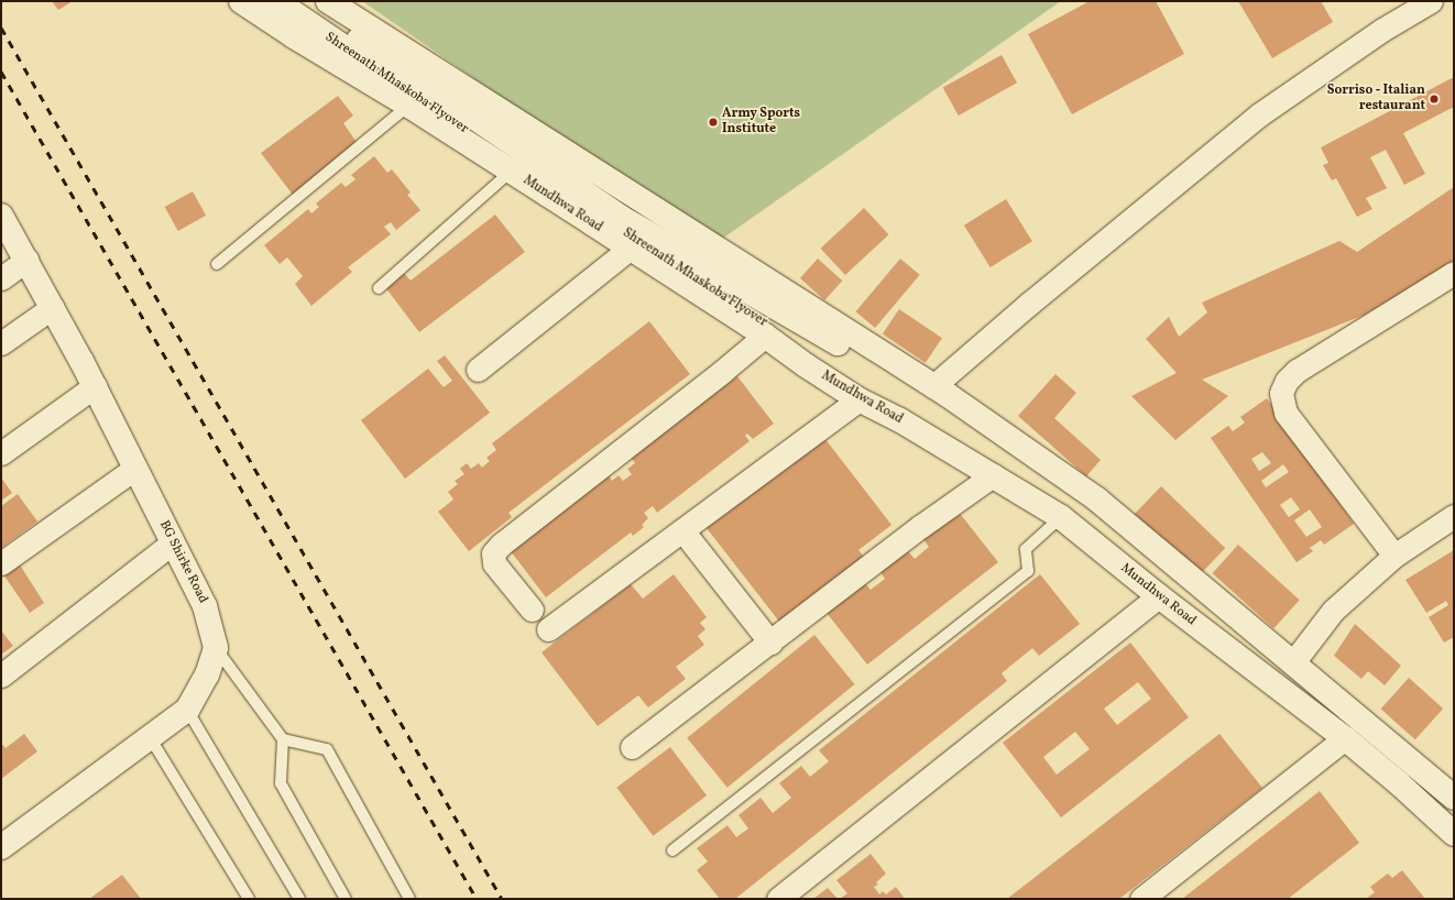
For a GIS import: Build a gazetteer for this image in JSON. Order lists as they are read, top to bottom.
{
  "streets": {
    "main road": ["Shreenath Mhaskoba Flyover", "Mundhwa Road", "BG Shirke Road"]
  },
  "crossings": [
    ["Shreenath Mhaskoba Flyover", "Mundhwa Road"]
  ],
  "places": ["Sorriso - Italian restaurant", "Army Sports Institute"]
}
